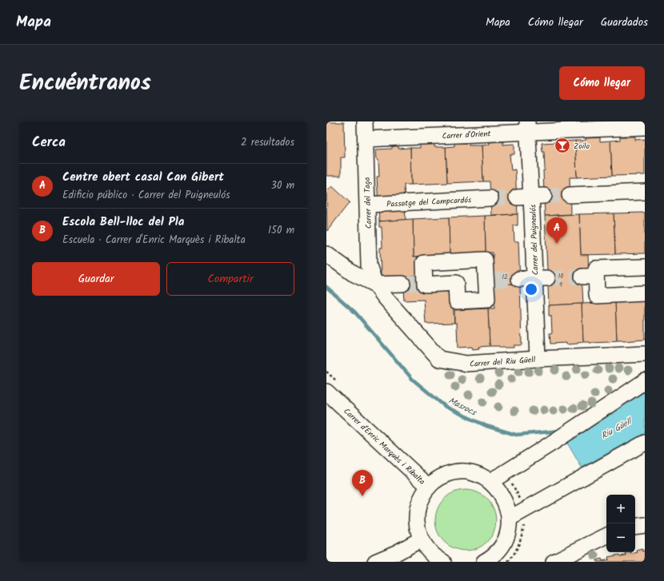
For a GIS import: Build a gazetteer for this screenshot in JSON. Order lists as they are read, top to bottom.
{
  "streets": {
    "street": [
      "Carrer d'Orient",
      "Passatge del Campcardós",
      "Carrer del Taga",
      "Carrer del Puigneulós",
      "Carrer del Riu Güell",
      "Carrer d'Enric Marquès i Ribalta"
    ]
  },
  "crossings": [
    ["Carrer d'Orient", "Carrer del Taga"],
    ["Carrer d'Orient", "Carrer del Puigneulós"],
    ["Passatge del Campcardós", "Carrer del Taga"],
    ["Carrer del Taga", "Carrer del Riu Güell"],
    ["Carrer del Puigneulós", "Carrer del Riu Güell"]
  ],
  "water": ["Masrocs", "Riu Güell"],
  "places": {
    "bar": ["Zoilo"]
  },
  "house_numbers": ["10", "12", "9"],
  "page": {
    "header": "Mapa",
    "nav": ["Mapa", "Cómo llegar", "Guardados"],
    "title": "Encuéntranos",
    "buttons": [
      "Cómo llegar",
      ["Guardar", "Compartir"]
    ],
    "heading": ["Cerca", "2 resultados"],
    "list": [
      {
        "mark": "A",
        "name": "Centre obert casal Can Gibert",
        "note": "Edificio público · Carrer del Puigneulós",
        "value": "30 m"
      },
      {
        "mark": "B",
        "name": "Escola Bell-lloc del Pla",
        "note": "Escuela · Carrer d'Enric Marquès i Ribalta",
        "value": "150 m"
      }
    ],
    "pins": ["A", "B"],
    "map_buttons": ["+", "−"]
  }
}
